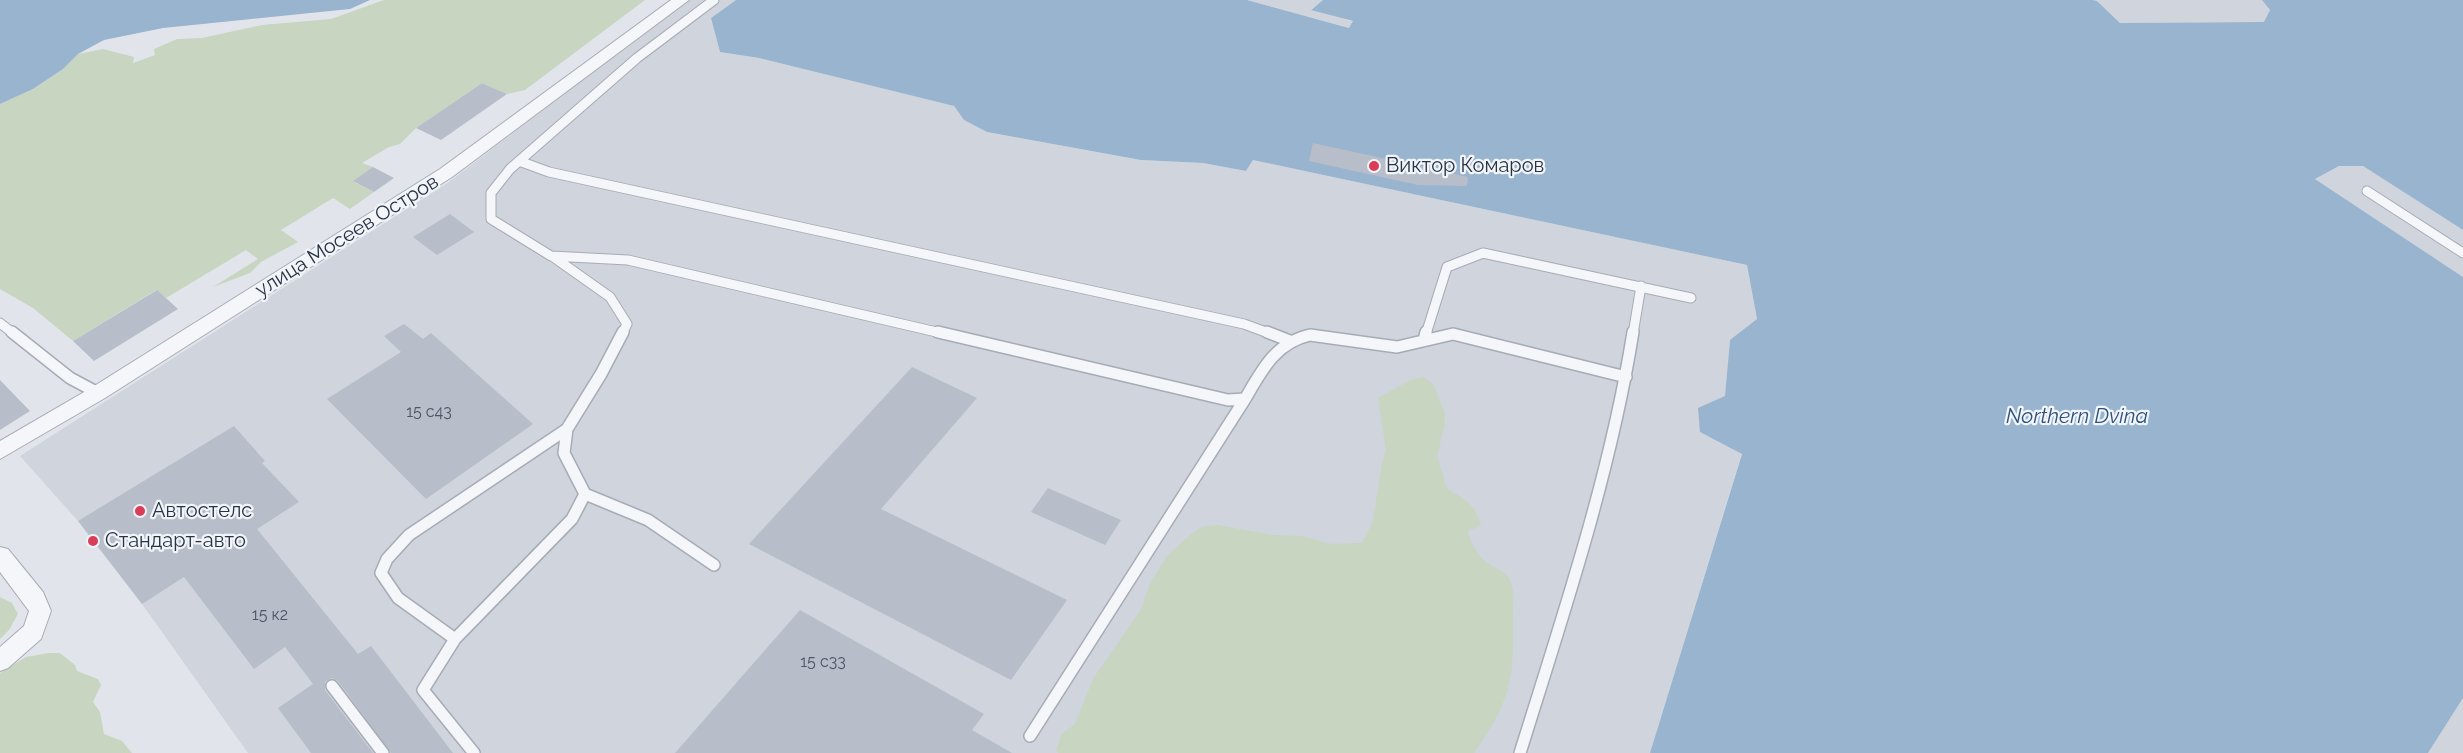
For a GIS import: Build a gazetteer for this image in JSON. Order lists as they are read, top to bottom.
{
  "streets": {
    "street": ["улица Мосеев Остров"]
  },
  "water": ["Northern Dvina"],
  "places": ["Виктор Комаров", "Автостелс", "Стандарт-авто"],
  "house_numbers": ["15 с43", "15 к2", "15 с33"]
}
